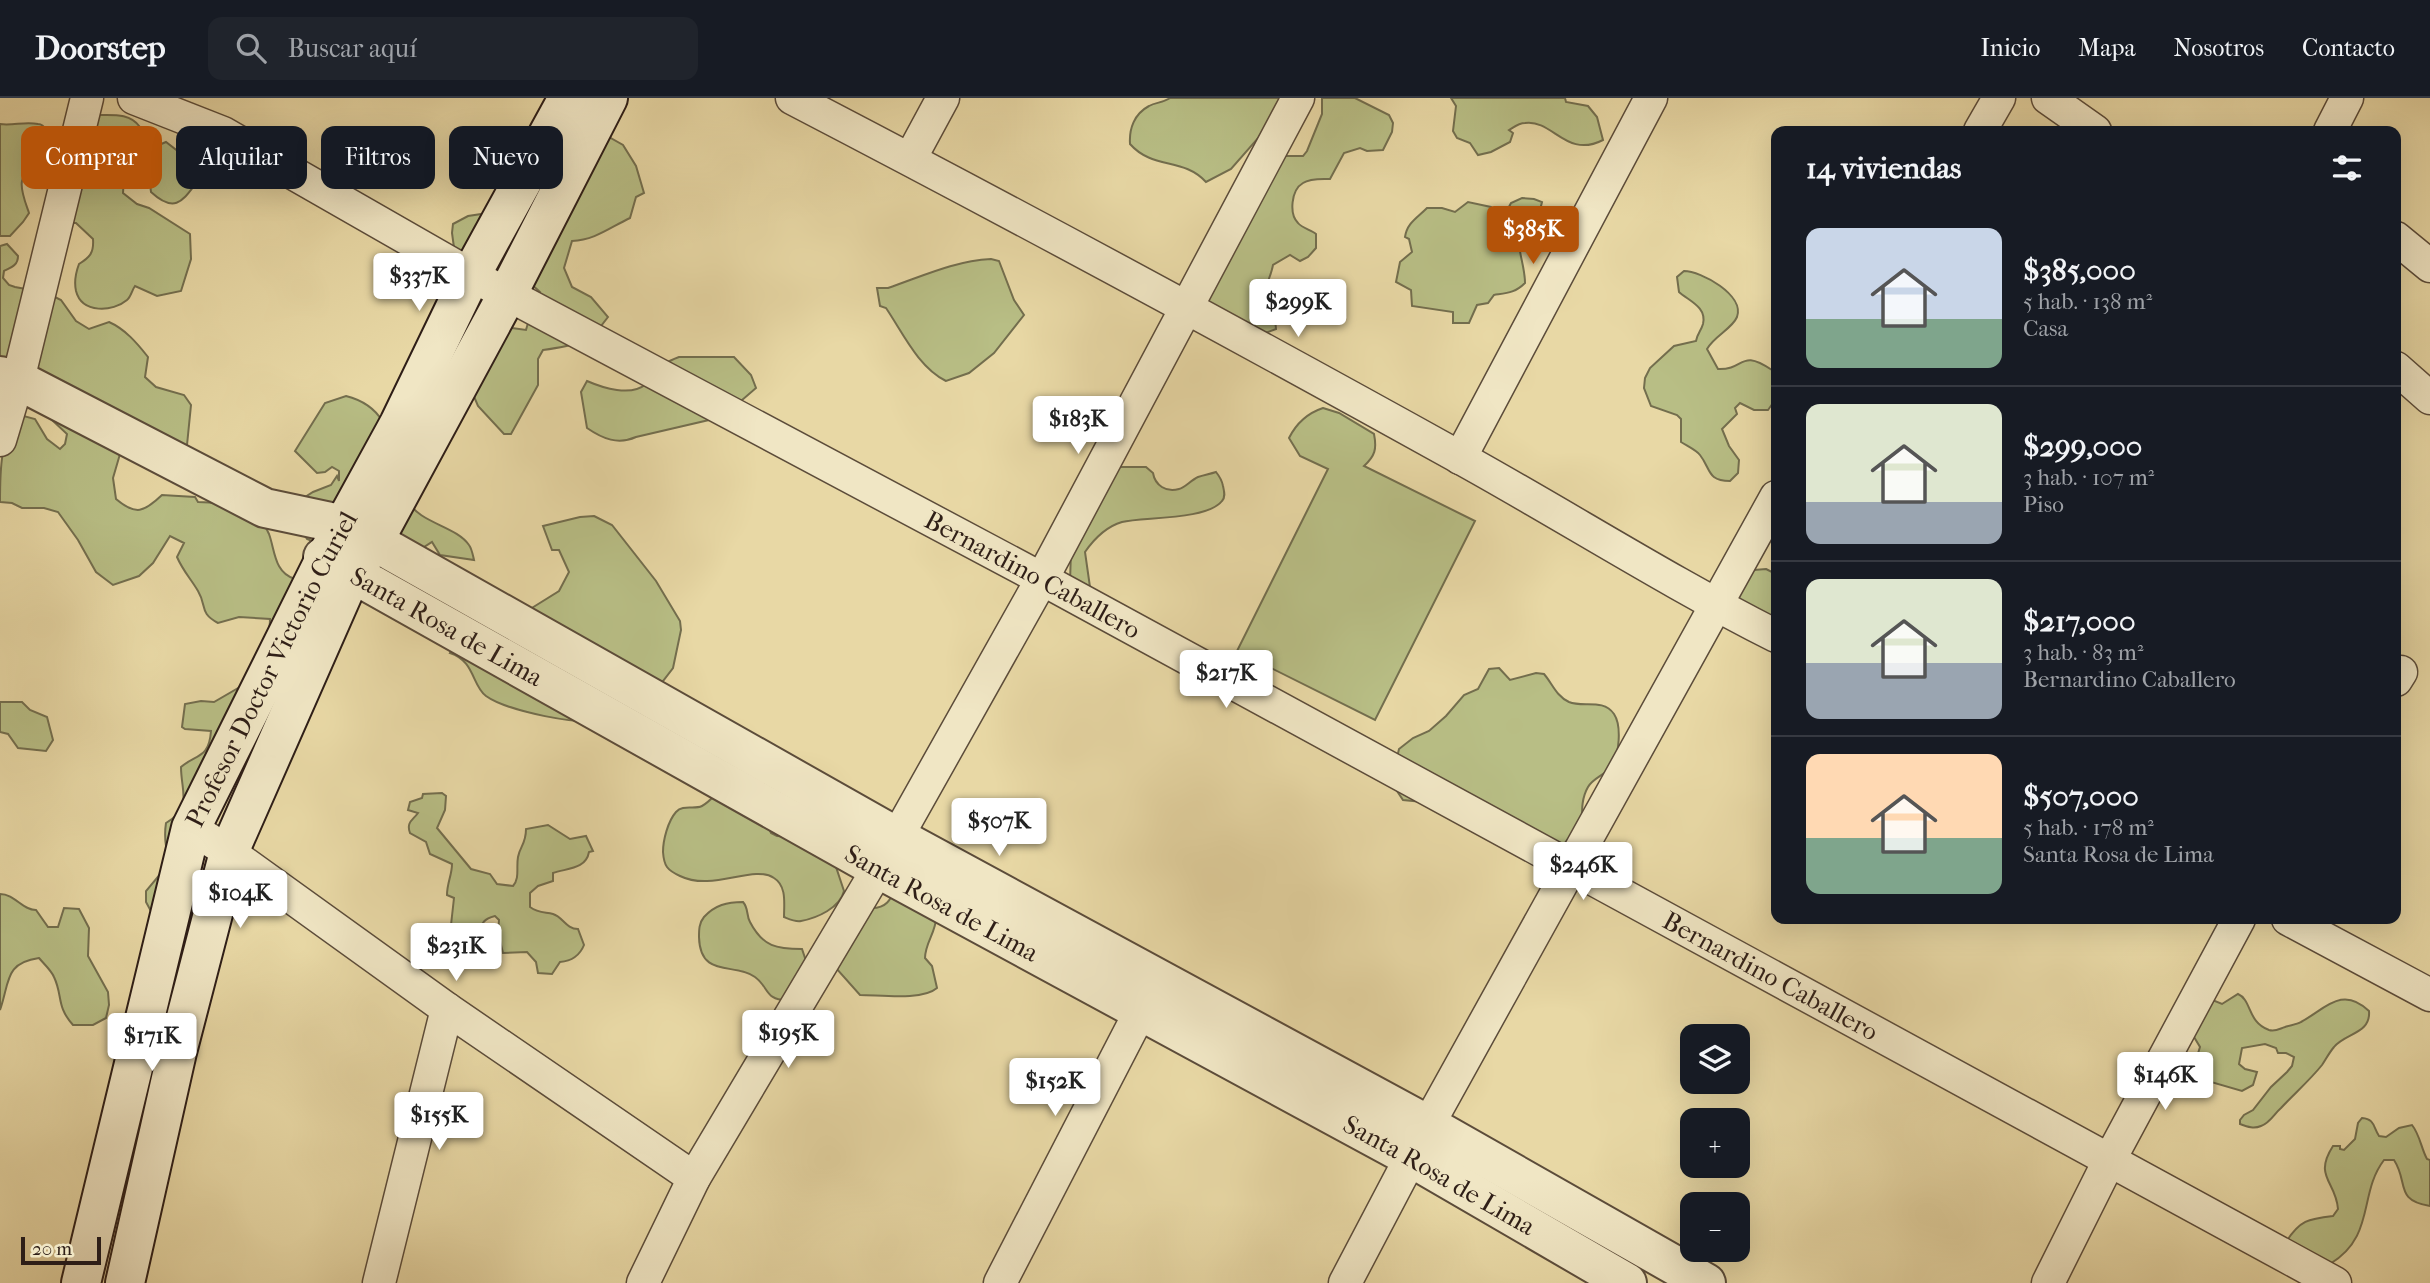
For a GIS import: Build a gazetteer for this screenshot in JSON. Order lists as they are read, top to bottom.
{
  "streets": {
    "street": ["Bernardino Caballero", "Santa Rosa de Lima", "Profesor Doctor Victorio Curiel"]
  },
  "crossings": [
    ["Bernardino Caballero", "Profesor Doctor Victorio Curiel"],
    ["Santa Rosa de Lima", "Profesor Doctor Victorio Curiel"]
  ],
  "scale_bar": "20 m",
  "page": {
    "header": "Doorstep",
    "search": "Buscar aquí",
    "nav": [
      "Inicio",
      "Mapa",
      "Nosotros",
      "Contacto"
    ],
    "chip": [
      "Comprar",
      "Alquilar",
      "Filtros",
      "Nuevo"
    ],
    "heading": "14 viviendas",
    "price": [
      "$385K",
      "$337K",
      "$299K",
      "$183K",
      "$217K",
      "$507K",
      "$246K",
      "$104K",
      "$231K",
      "$195K",
      "$171K",
      "$146K",
      "$152K",
      "$155K"
    ],
    "list": [
      {
        "name": "$385,000",
        "note": "5 hab. · 138 m² · Casa"
      },
      {
        "name": "$299,000",
        "note": "3 hab. · 107 m² · Piso"
      },
      {
        "name": "$217,000",
        "note": "3 hab. · 83 m² · Bernardino Caballero"
      },
      {
        "name": "$507,000",
        "note": "5 hab. · 178 m² · Santa Rosa de Lima"
      }
    ],
    "map_buttons": ["+", "−"],
    "scale": "20 m"
  }
}
